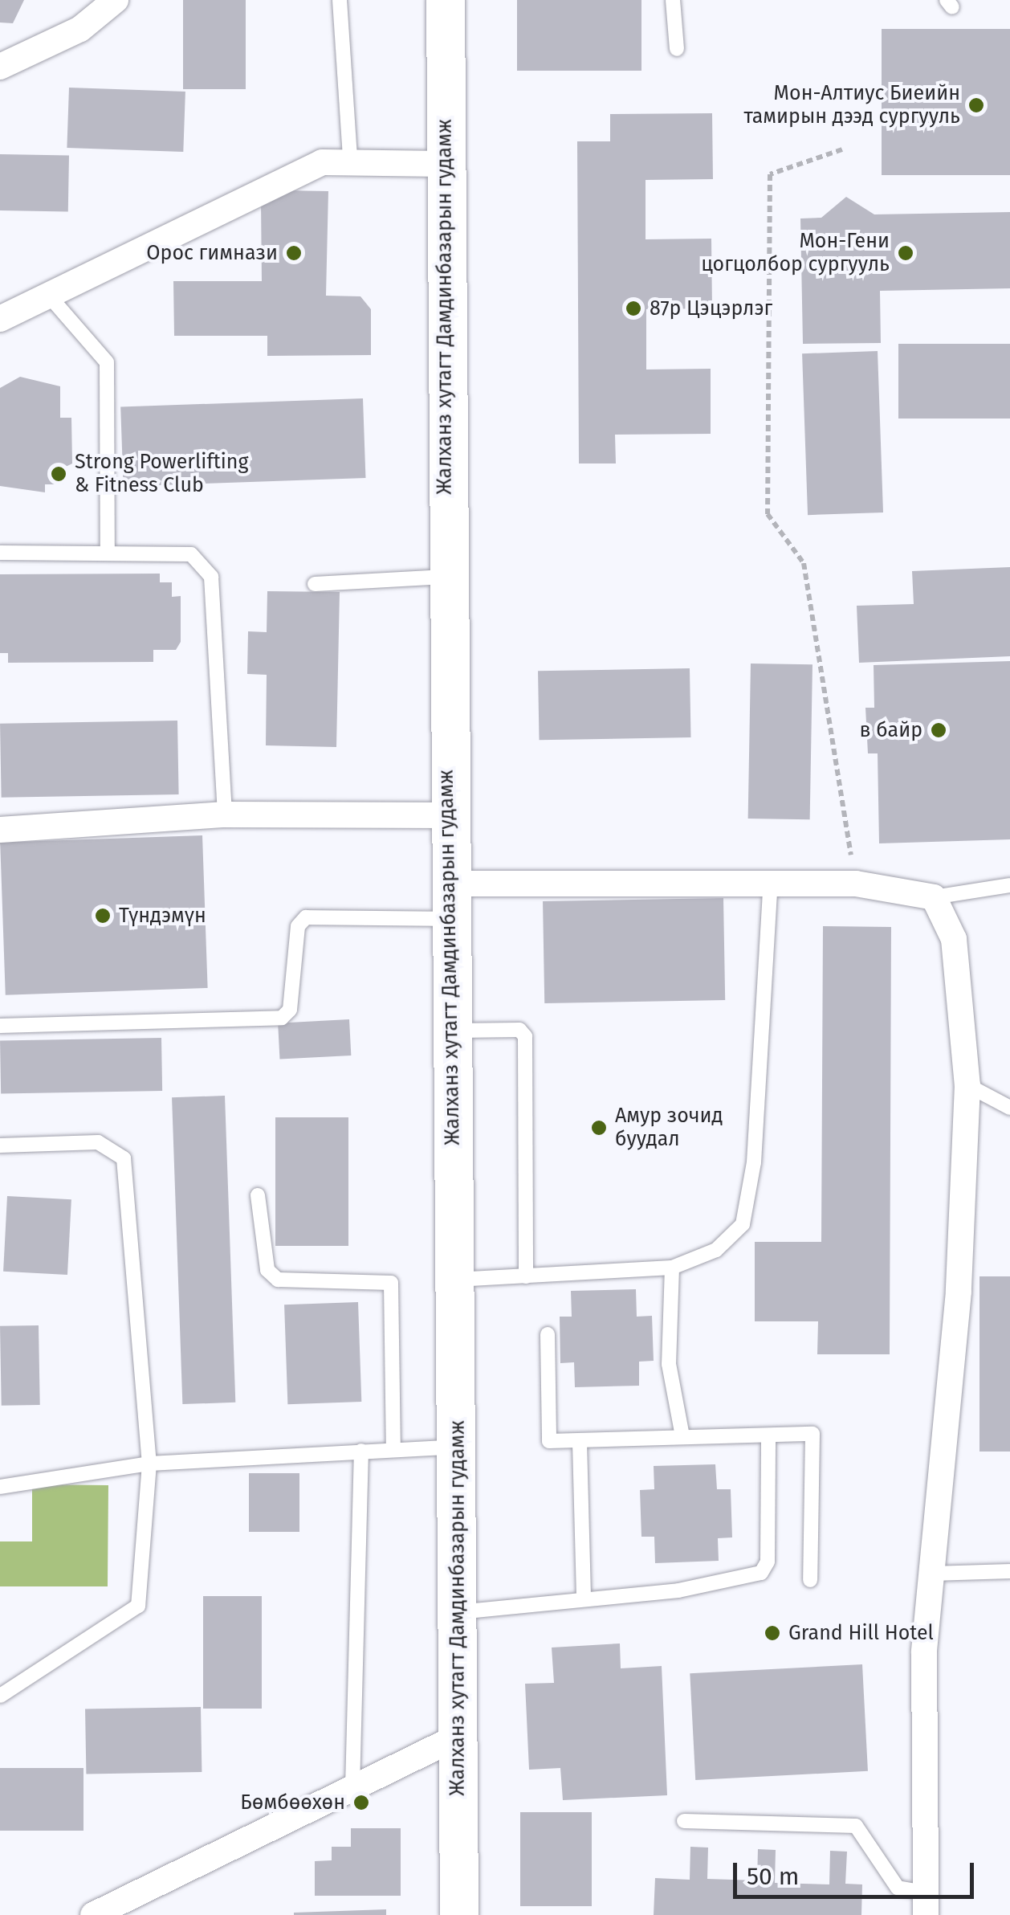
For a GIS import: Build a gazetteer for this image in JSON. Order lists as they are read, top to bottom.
{
  "streets": {
    "main road": ["Жалханз хутагт Дамдинбазарын гудамж"]
  },
  "places": [
    "Мон-Алтиус Биеийн тамирын дээд сургууль",
    "Орос гимнази",
    "Мон-Гени цогцолбор сургууль",
    "87р Цэцэрлэг",
    "Strong Powerlifting & Fitness Club",
    "в байр",
    "Түндэмүн",
    "Амур зочид буудал",
    "Grand Hill Hotel",
    "Бөмбөөхөн"
  ],
  "scale_bar": "50 m"
}
